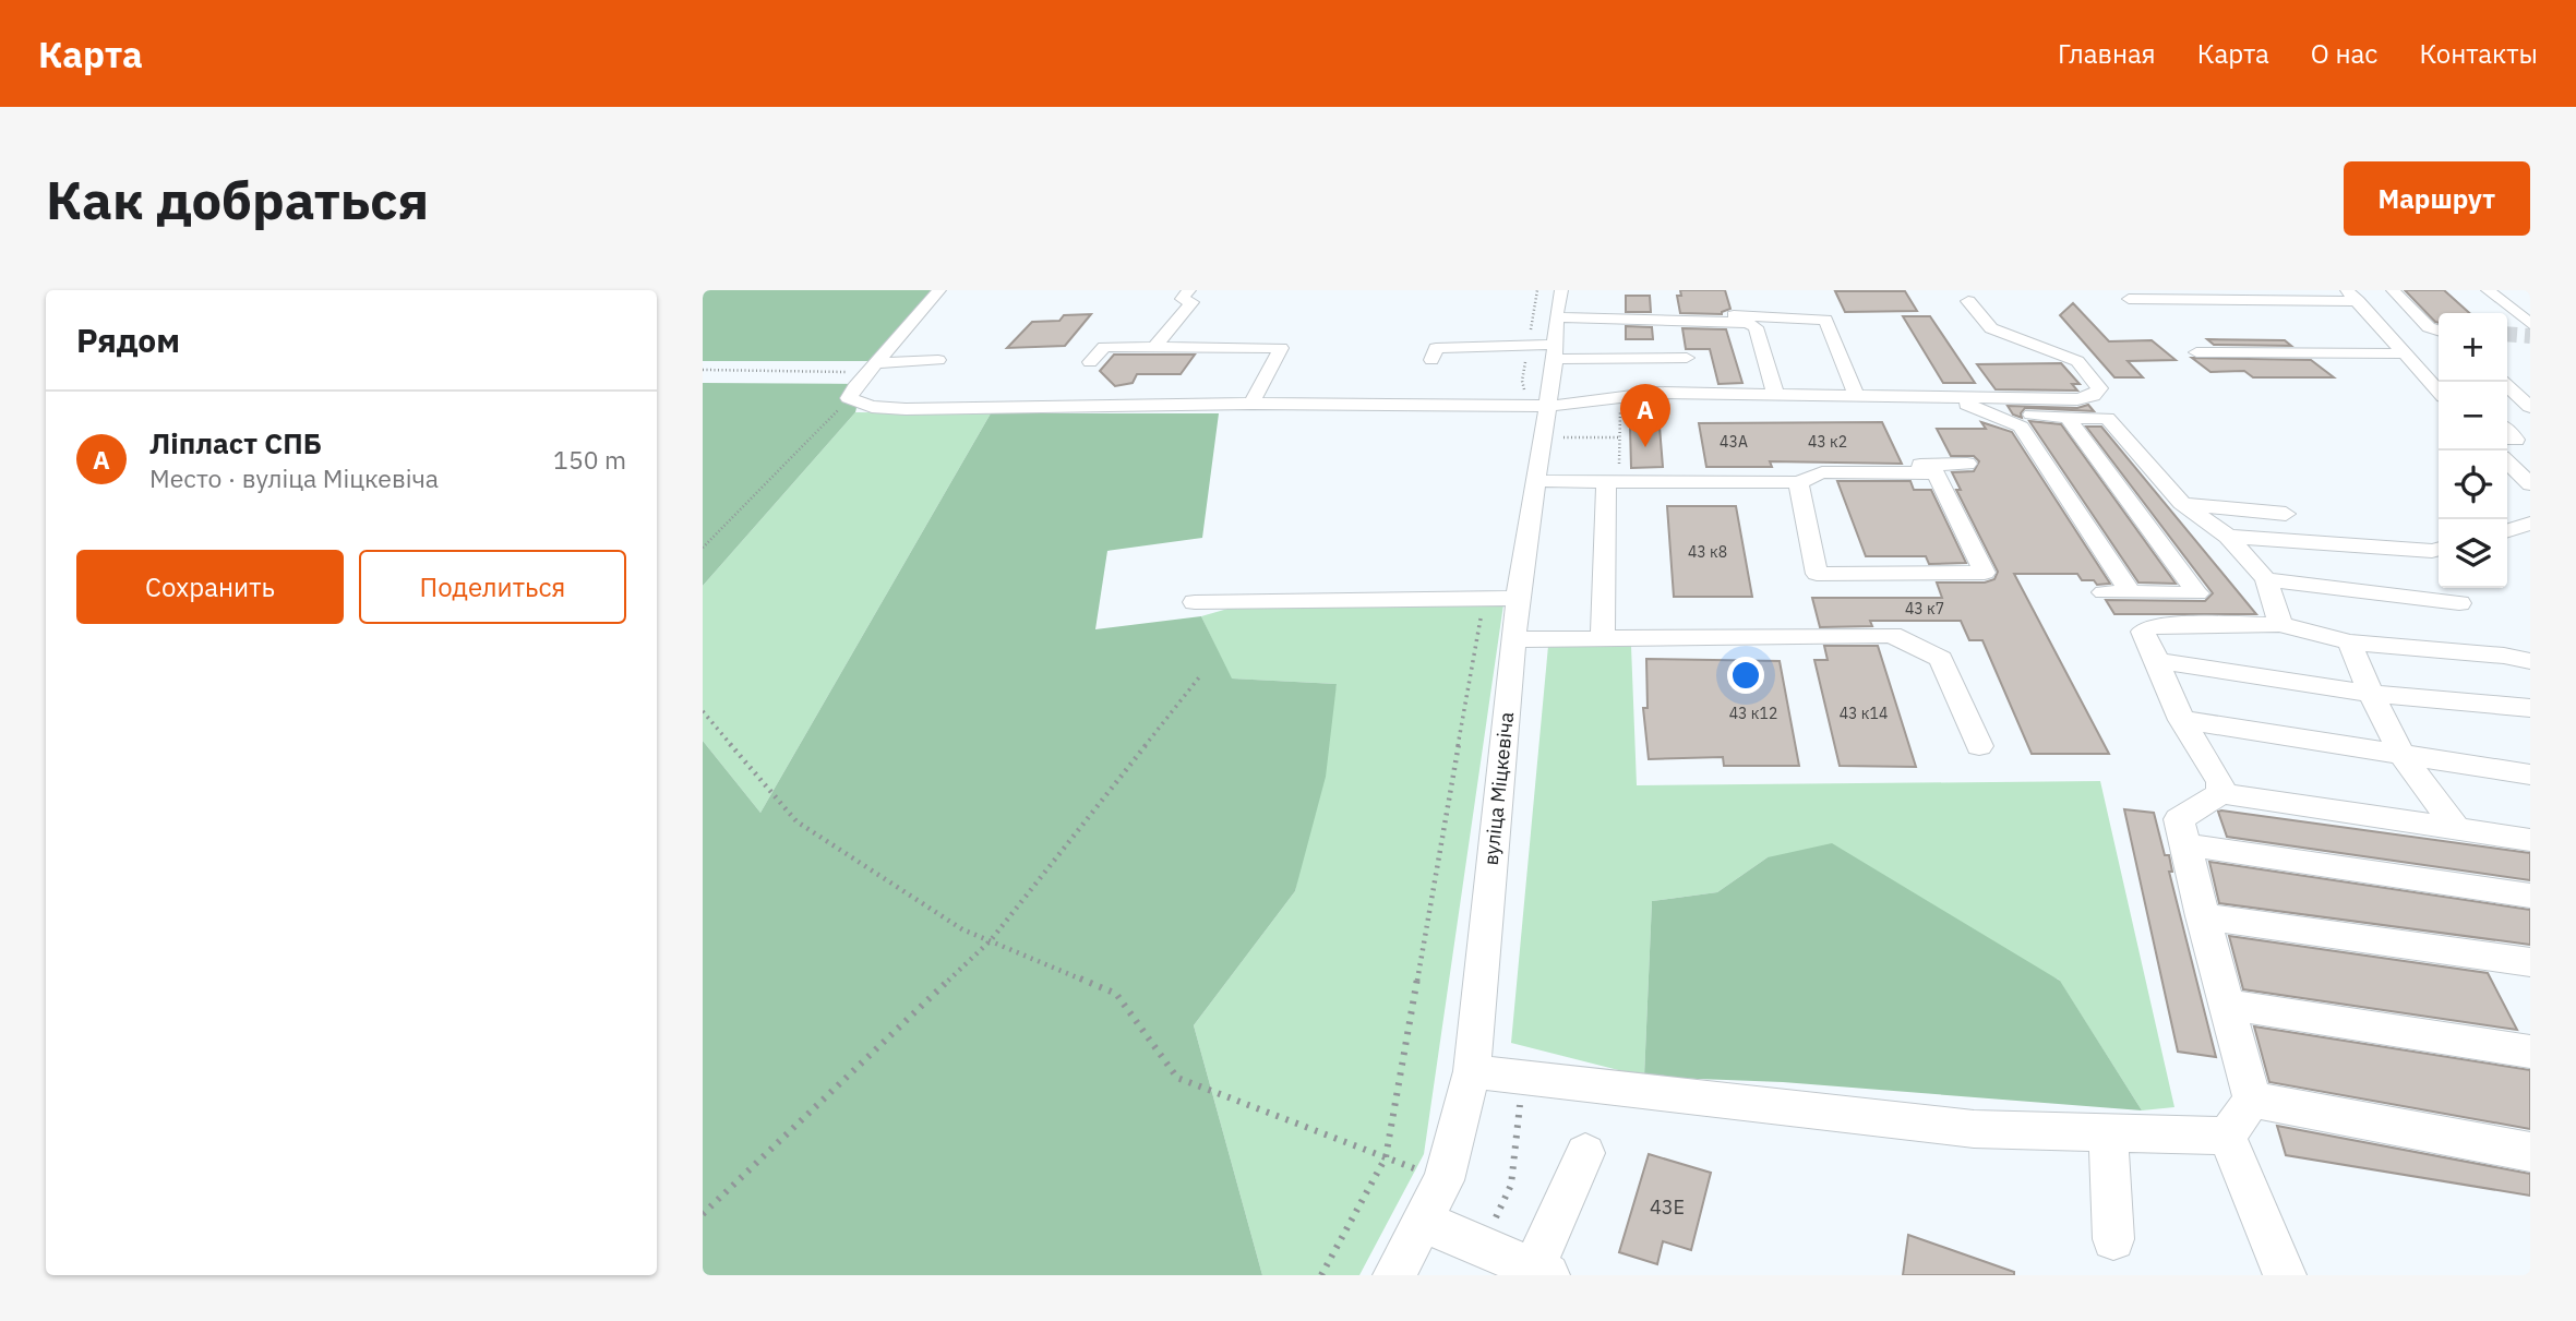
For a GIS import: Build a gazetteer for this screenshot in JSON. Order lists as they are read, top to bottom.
{
  "streets": {
    "street": ["вуліца Міцкевіча"]
  },
  "house_numbers": [
    "43А",
    "43 к2",
    "43 к8",
    "43 к7",
    "43 к12",
    "43 к14",
    "43Е"
  ],
  "page": {
    "header": "Карта",
    "nav": [
      "Главная",
      "Карта",
      "О нас",
      "Контакты"
    ],
    "buttons": [
      "Маршрут",
      ["Сохранить", "Поделиться"]
    ],
    "title": "Как добраться",
    "heading": "Рядом",
    "map_buttons": ["+", "−"],
    "pins": "A",
    "list": [
      {
        "mark": "A",
        "name": "Ліпласт СПБ",
        "note": "Место · вуліца Міцкевіча",
        "value": "150 m"
      }
    ]
  }
}
